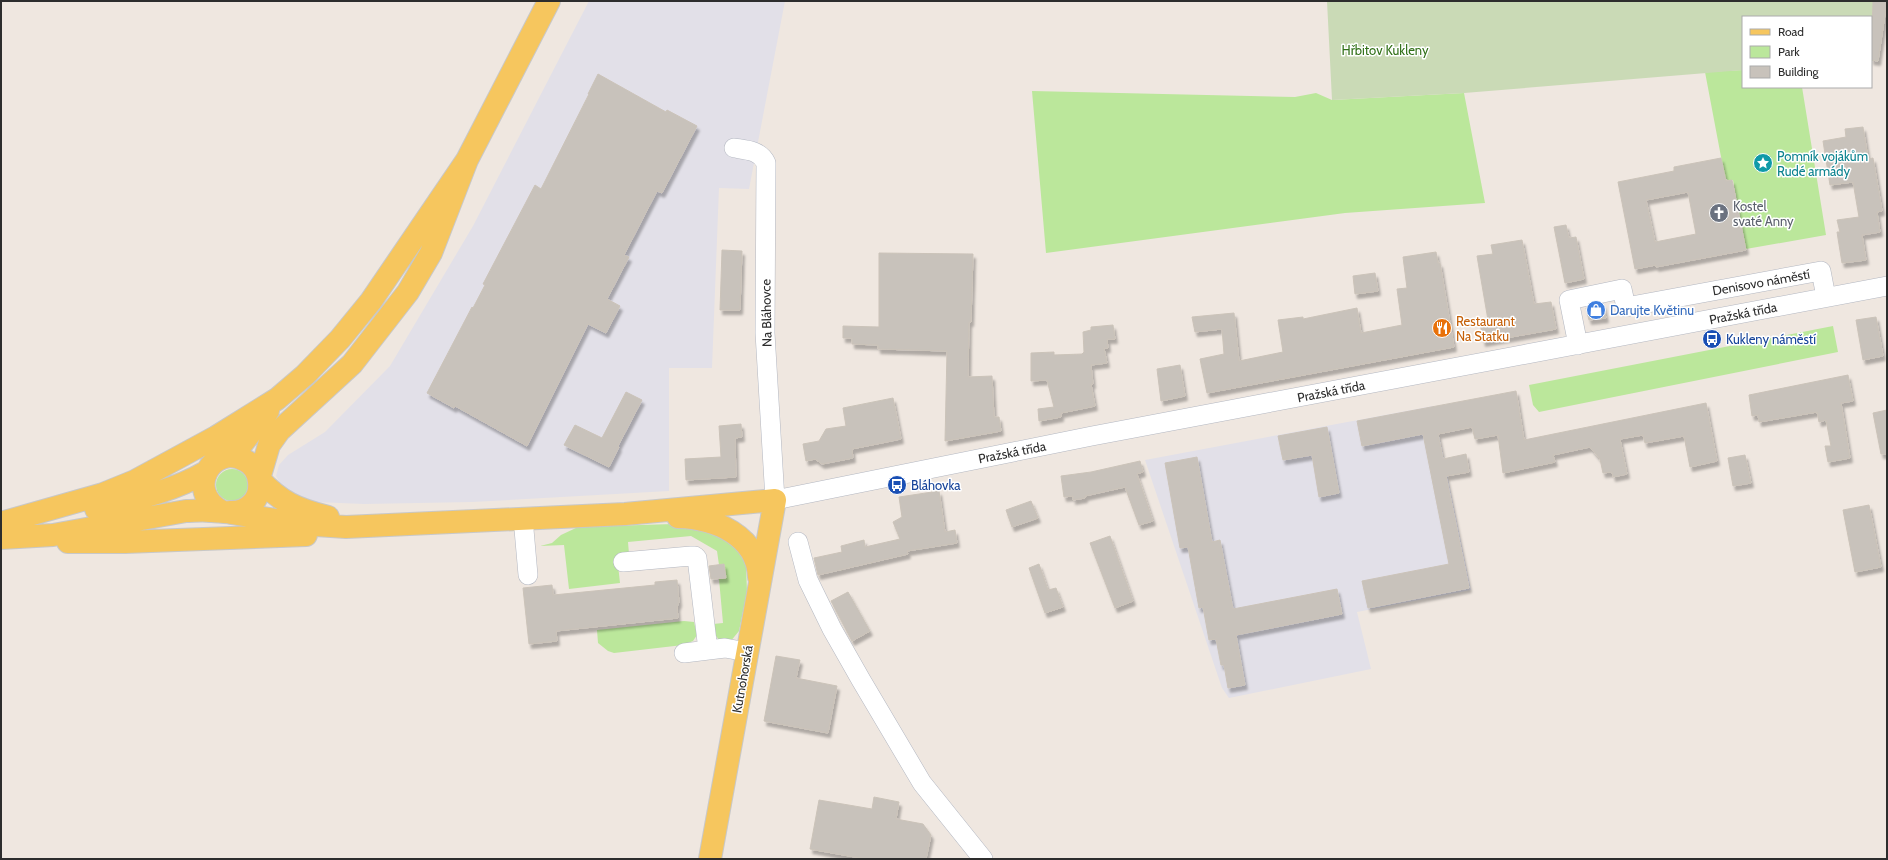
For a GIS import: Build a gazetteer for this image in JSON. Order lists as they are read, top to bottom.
{
  "streets": {
    "main road": ["Kutnohorská"],
    "street": ["Denisovo náměstí", "Na Bláhovce", "Pražská třída"]
  },
  "crossings": [
    ["Denisovo náměstí", "Pražská třída"],
    ["Na Bláhovce", "Pražská třída"],
    ["Na Bláhovce", "Kutnohorská"],
    ["Pražská třída", "Kutnohorská"]
  ],
  "parks": ["Hřbitov Kukleny"],
  "places": {
    "place": ["Pomník vojákům Rudé armády"],
    "church": ["Kostel svaté Anny"],
    "shop": ["Darujte Květinu"],
    "restaurant": ["Restaurant Na Statku"],
    "bus stop": ["Kukleny náměstí", "Bláhovka"]
  },
  "legend": ["Road", "Park", "Building"]
}
